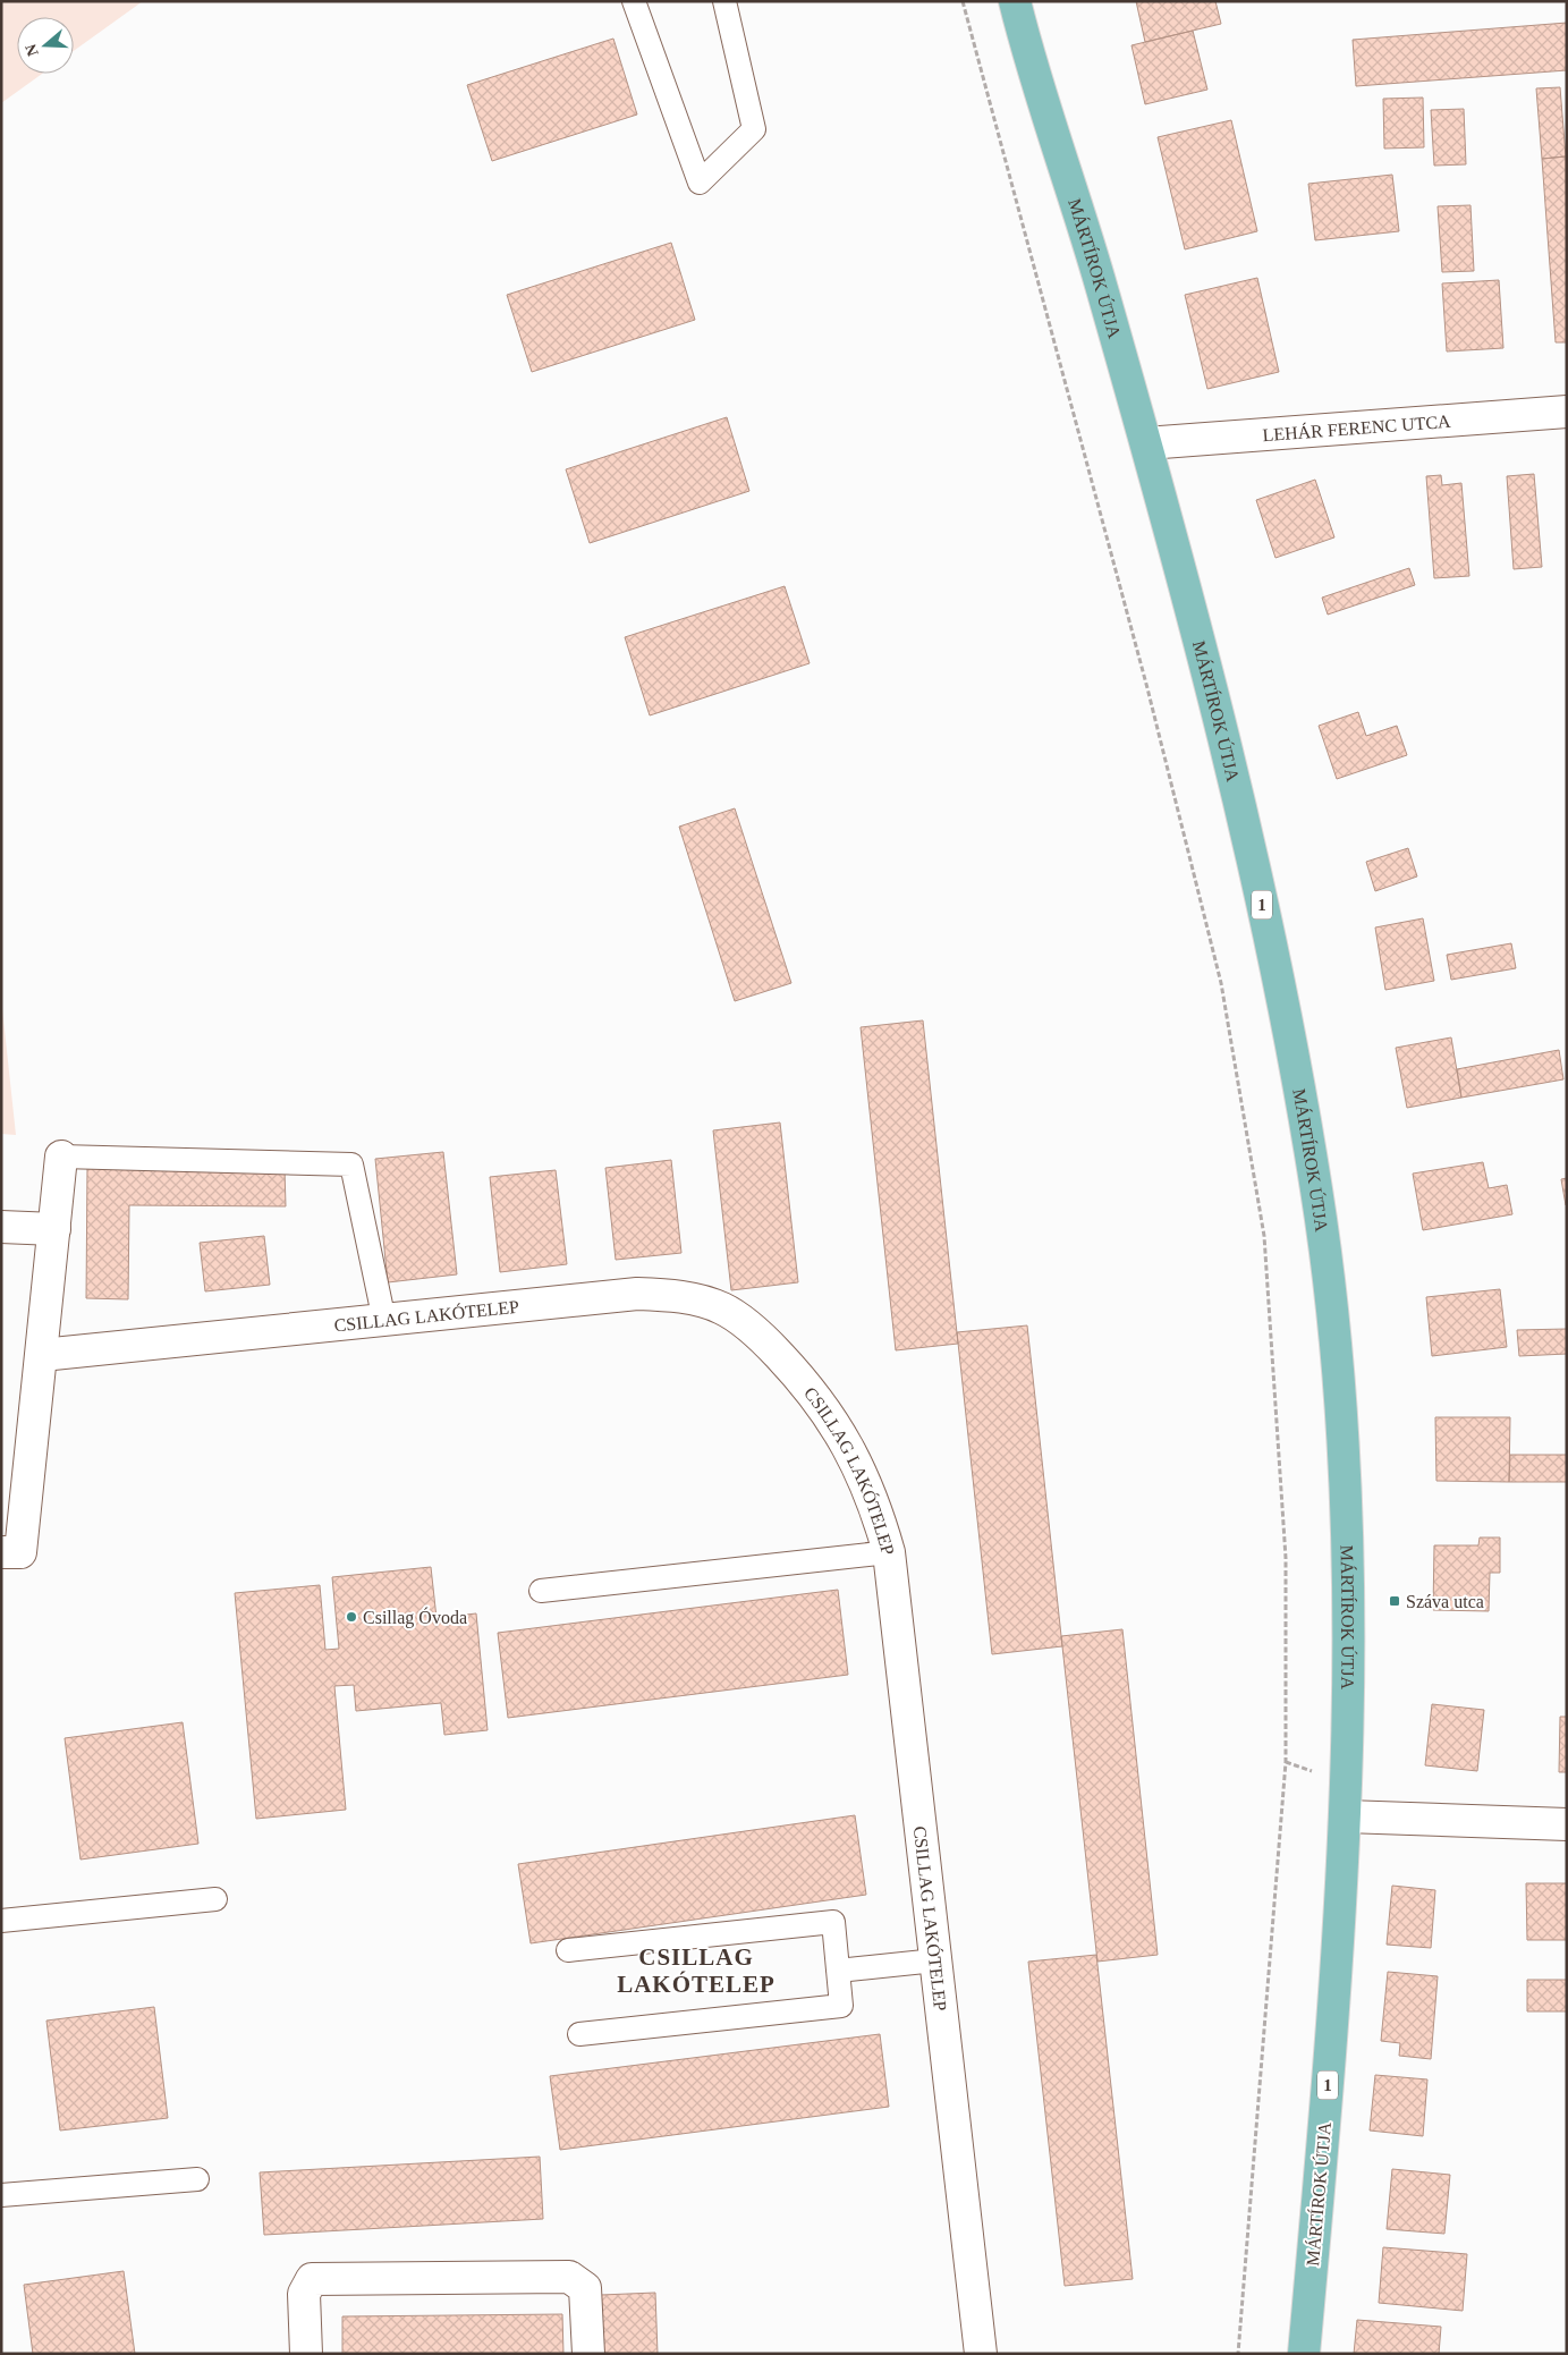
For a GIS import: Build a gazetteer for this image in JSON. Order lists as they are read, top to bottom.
{
  "streets": {
    "main road": ["MÁRTÍROK ÚTJA", "1"],
    "street": ["LEHÁR FERENC UTCA", "CSILLAG LAKÓTELEP"]
  },
  "crossings": [
    ["MÁRTÍROK ÚTJA", "LEHÁR FERENC UTCA"]
  ],
  "districts": ["CSILLAG LAKÓTELEP"],
  "places": {
    "transit": ["Száva utca"],
    "other": ["Csillag Óvoda"]
  },
  "north": "left"
}
